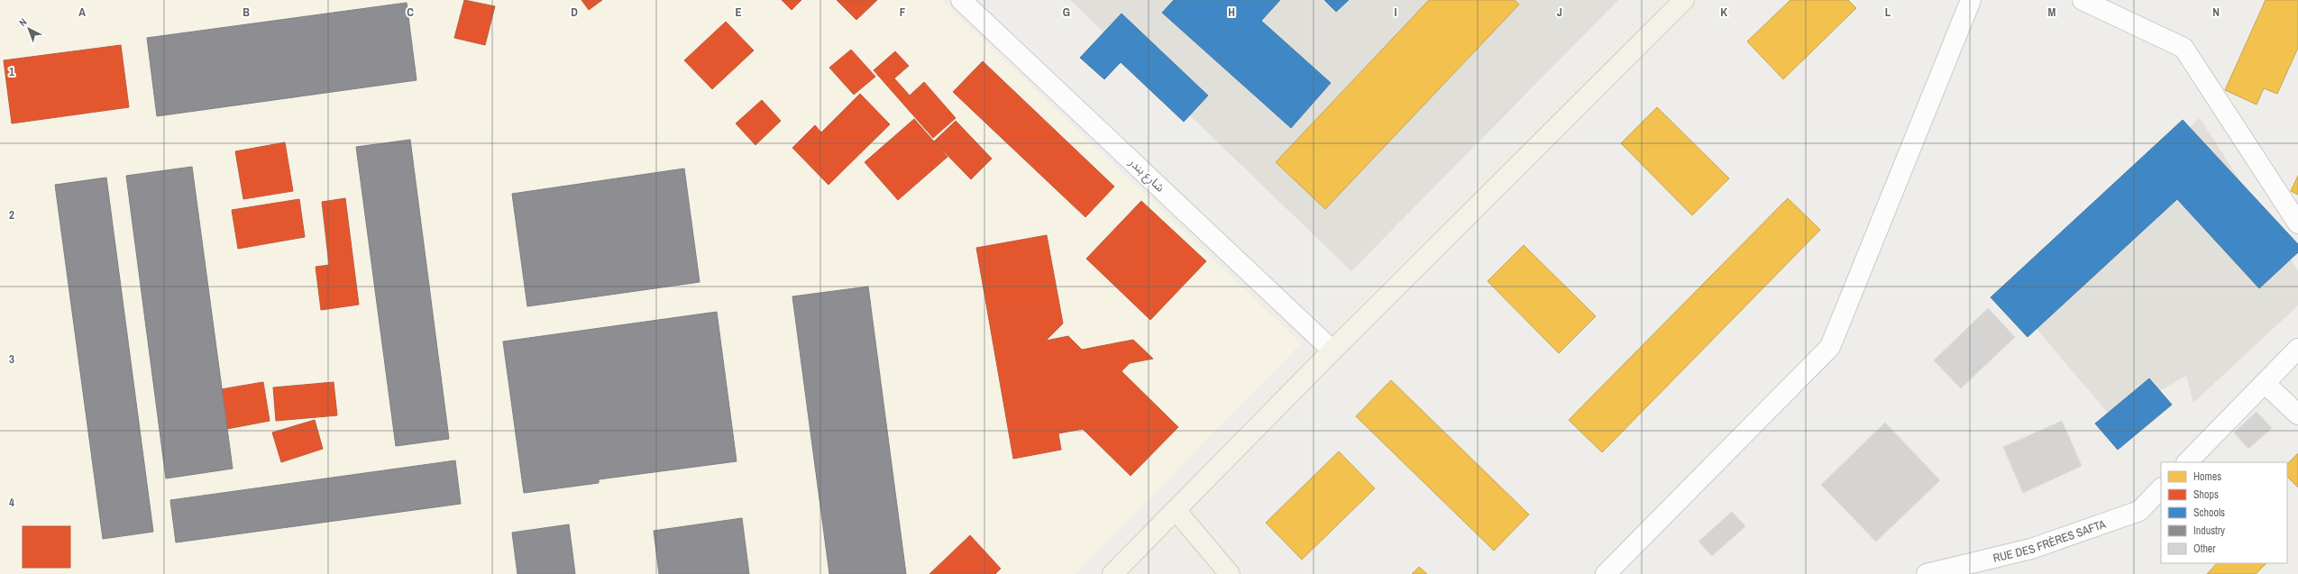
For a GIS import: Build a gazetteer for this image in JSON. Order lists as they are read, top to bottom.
{
  "streets": {
    "street": ["شارع بندر", "RUE DES FRÈRES SAFTA"]
  },
  "legend": [
    "Homes",
    "Shops",
    "Schools",
    "Industry",
    "Other"
  ],
  "north": "top left",
  "grid": {
    "columns": [
      "A",
      "B",
      "C",
      "D",
      "E",
      "F",
      "G",
      "H",
      "I",
      "J",
      "K",
      "L",
      "M",
      "N"
    ],
    "rows": [
      "1",
      "2",
      "3",
      "4"
    ]
  }
}
